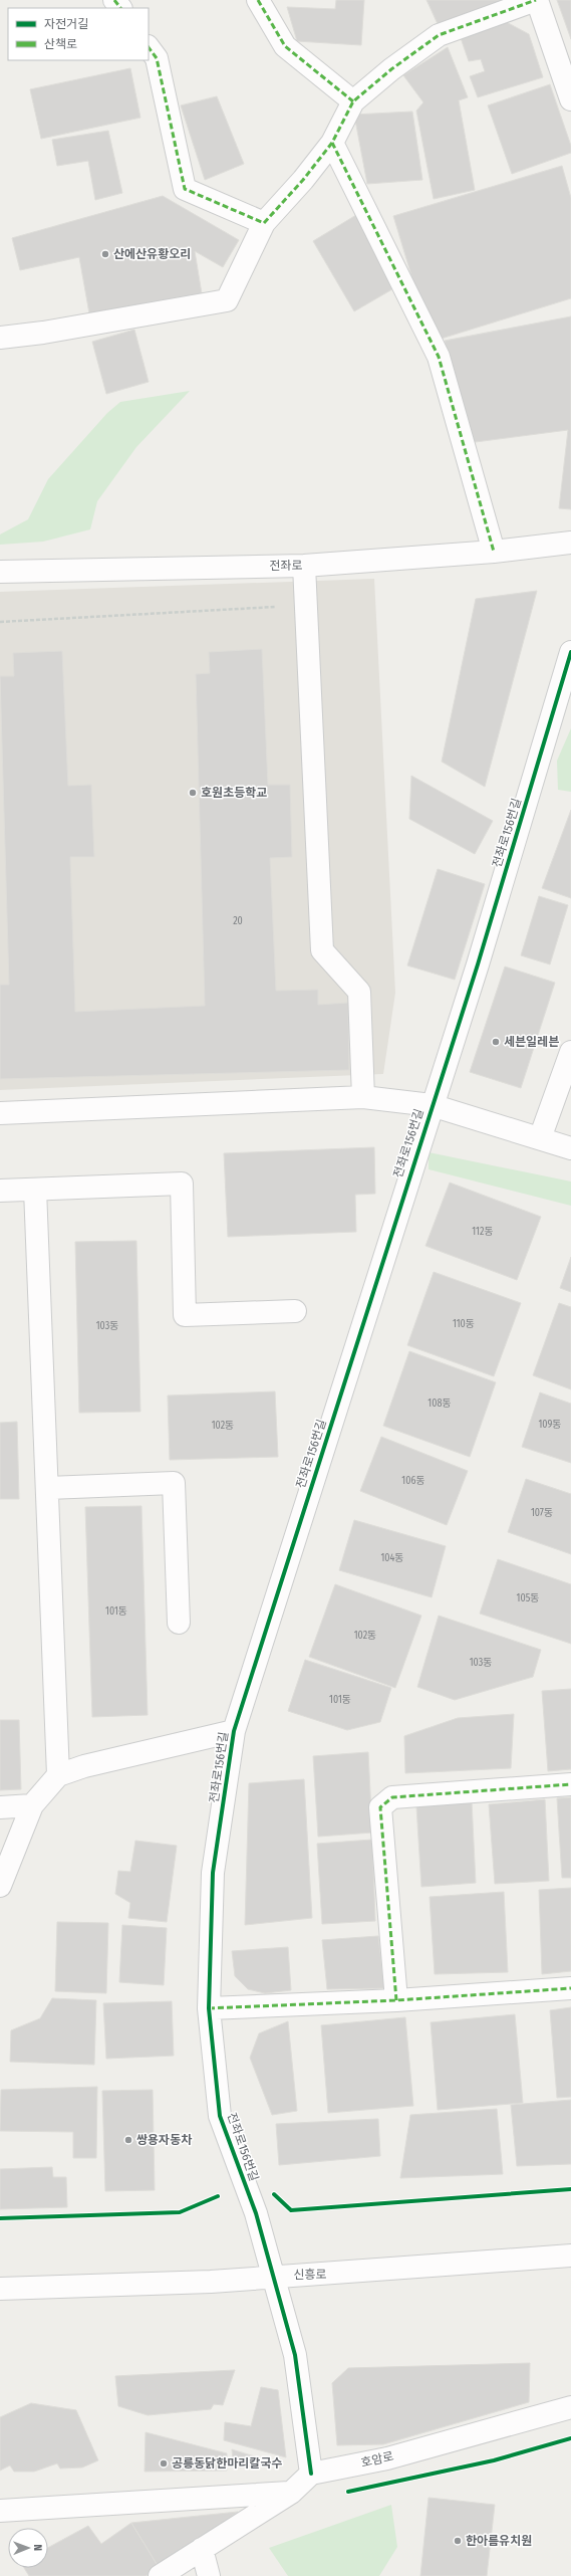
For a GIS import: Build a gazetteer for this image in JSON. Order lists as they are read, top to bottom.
{
  "streets": {
    "street": [
      "전좌로",
      "전좌로156번길",
      "신흥로",
      "호암로"
    ]
  },
  "crossings": [
    ["전좌로156번길", "신흥로"],
    ["전좌로156번길", "호암로"]
  ],
  "places": [
    "산에산유황오리",
    "호원초등학교",
    "세븐일레븐",
    "쌍용자동차",
    "공릉동닭한마리칼국수",
    "한아름유치원"
  ],
  "house_numbers": [
    "20",
    "112동",
    "110동",
    "103동",
    "108동",
    "109동",
    "102동",
    "106동",
    "107동",
    "104동",
    "105동",
    "101동",
    "102동",
    "103동",
    "101동"
  ],
  "legend": ["자전거길", "산책로"],
  "north": "right"
}
